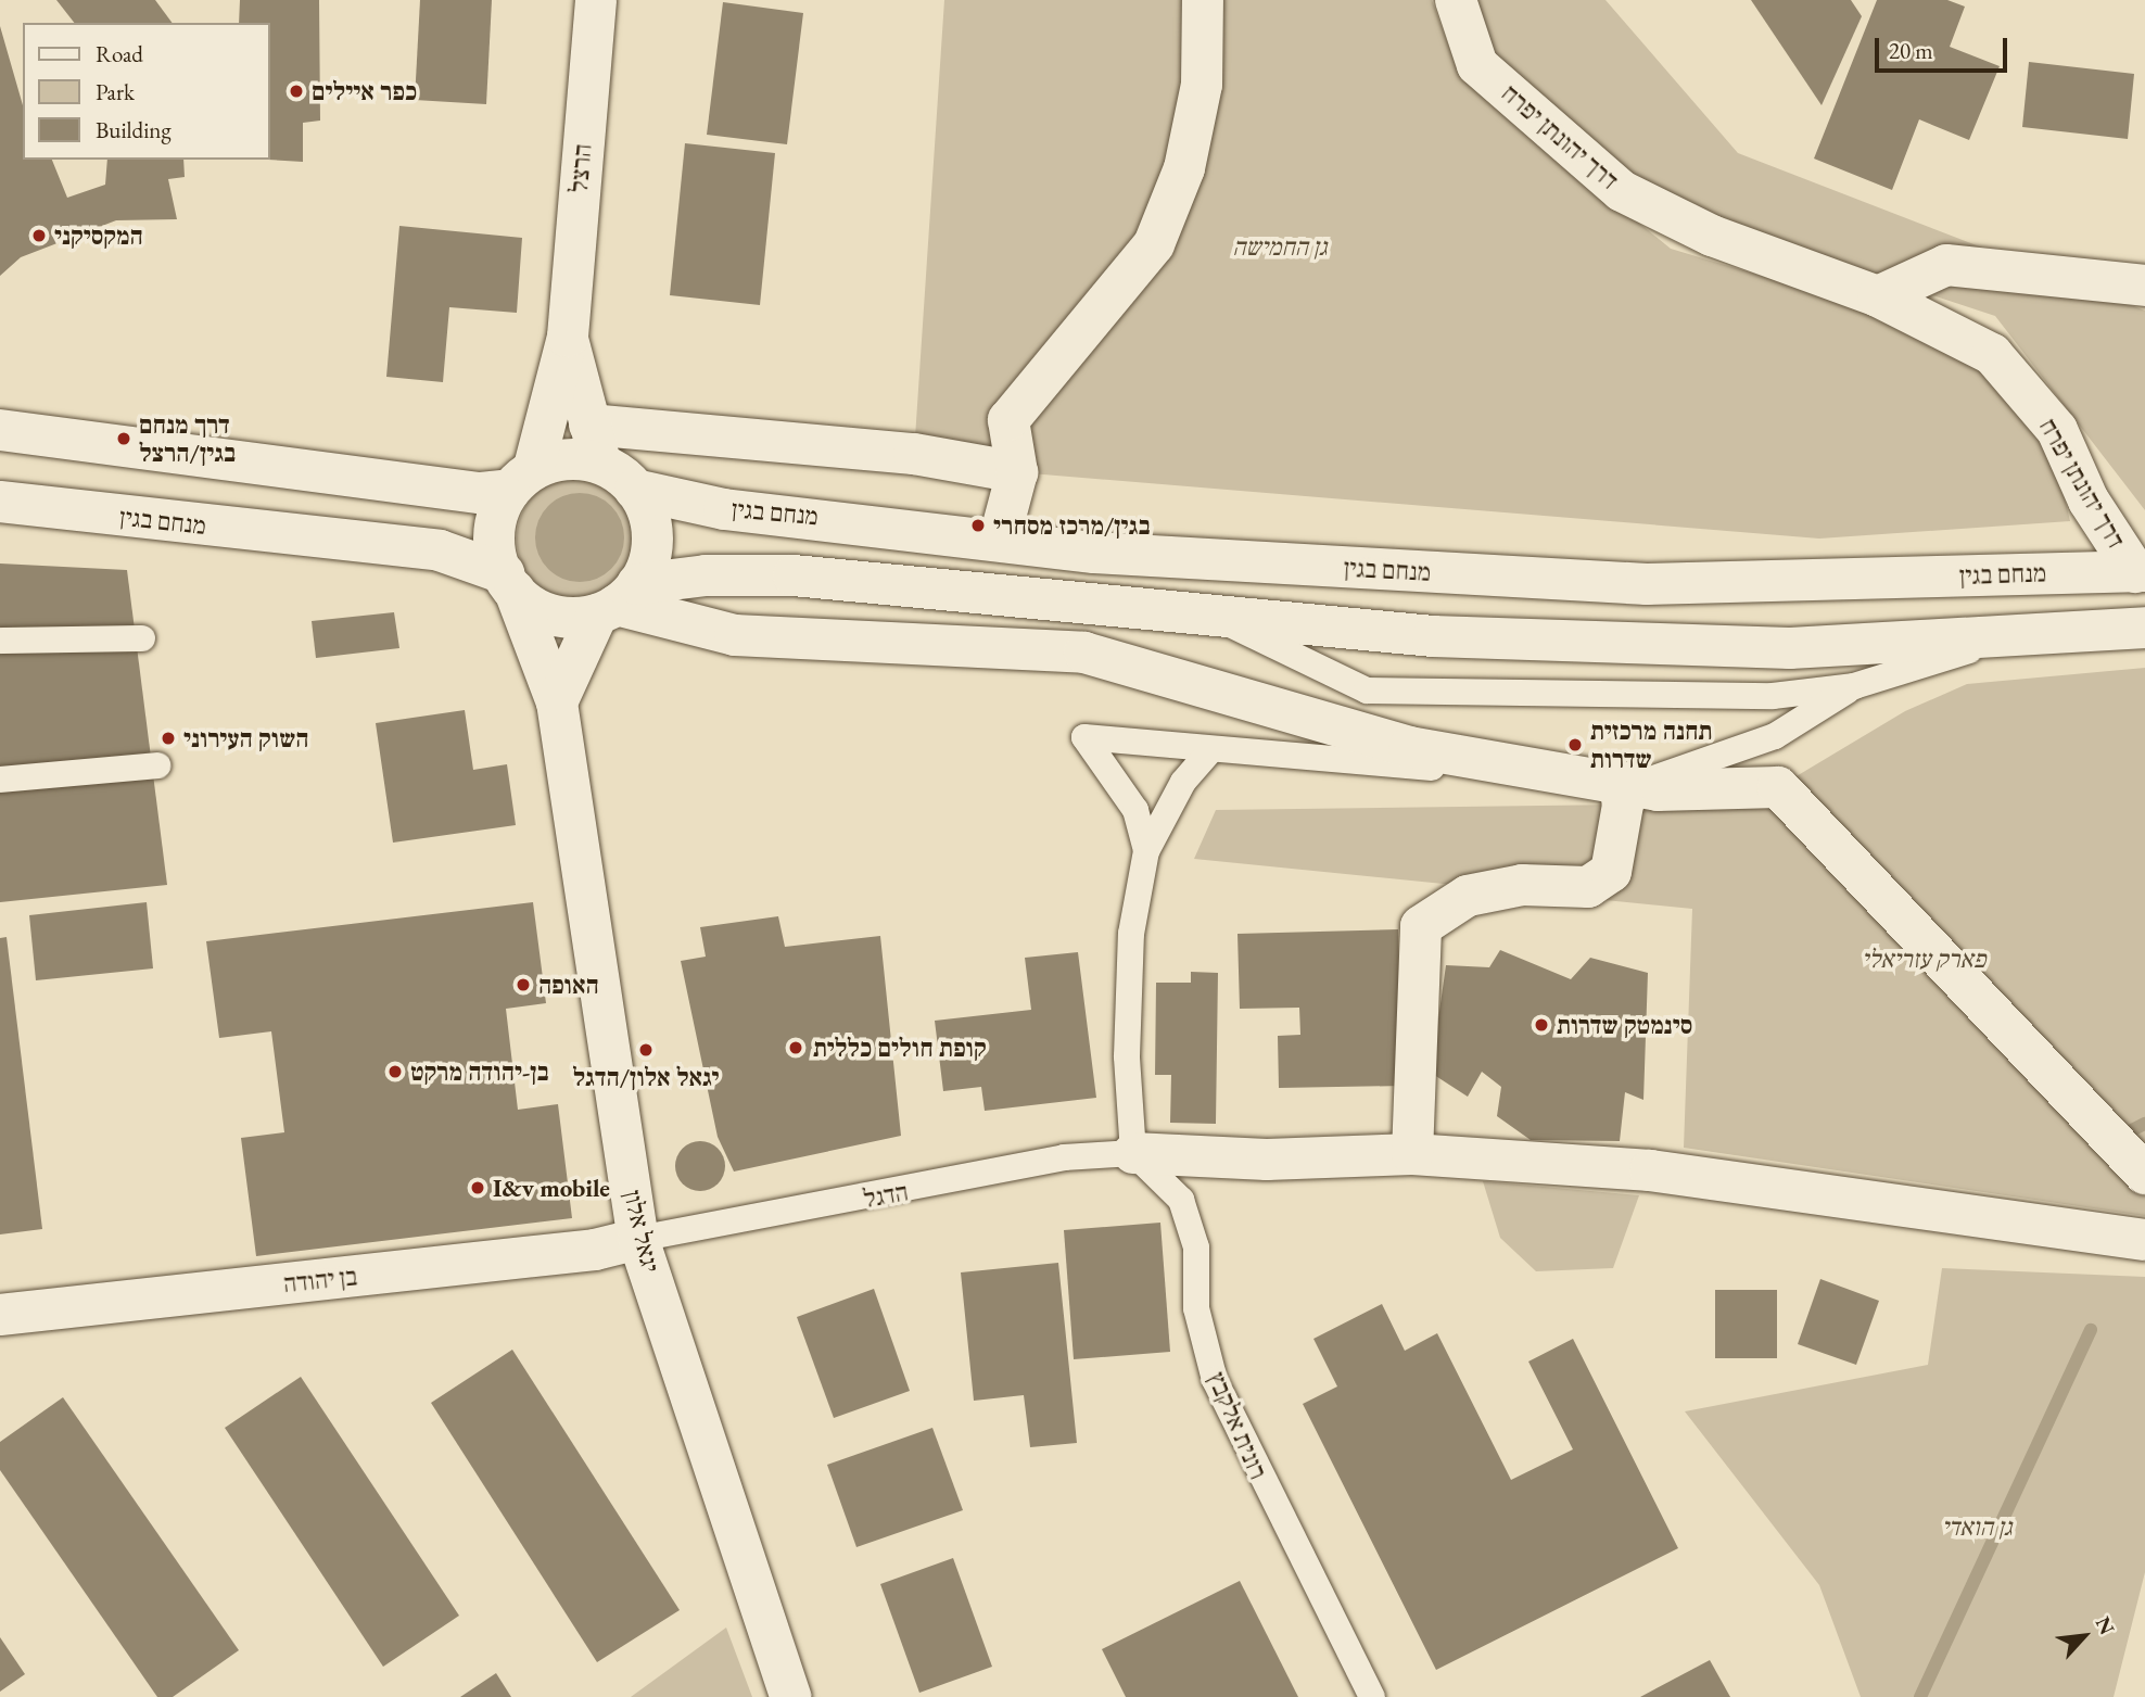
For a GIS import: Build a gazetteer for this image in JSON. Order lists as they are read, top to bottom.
{
  "streets": {
    "street": [
      "דרך יהונתן יפרח",
      "הרצל",
      "מנחם בגין",
      "יגאל אלון",
      "בן יהודה"
    ],
    "lane": ["הדגל", "רונית אלקבץ"]
  },
  "crossings": [
    ["דרך יהונתן יפרח", "מנחם בגין"],
    ["הרצל", "מנחם בגין"],
    ["הרצל", "יגאל אלון"],
    ["מנחם בגין", "יגאל אלון"],
    ["הדגל", "יגאל אלון"],
    ["הדגל", "בן יהודה"],
    ["הדגל", "רונית אלקבץ"],
    ["יגאל אלון", "בן יהודה"]
  ],
  "parks": ["גן החמישה", "פארק עזריאלי", "גן הואדי"],
  "places": [
    "כפר איילים",
    "המקסיקני",
    "דרך מנחם בגין/הרצל",
    "בגין/מרכז מסחרי",
    "השוק העירוני",
    "תחנה מרכזית שדרות",
    "האופה",
    "סינמטק שדרות",
    "קופת חולים כללית",
    "יגאל אלון/הדגל",
    "בן-יהודה מרקט",
    "I&v mobile"
  ],
  "legend": ["Road", "Park", "Building"],
  "scale_bar": "20 m",
  "north": "top right"
}
